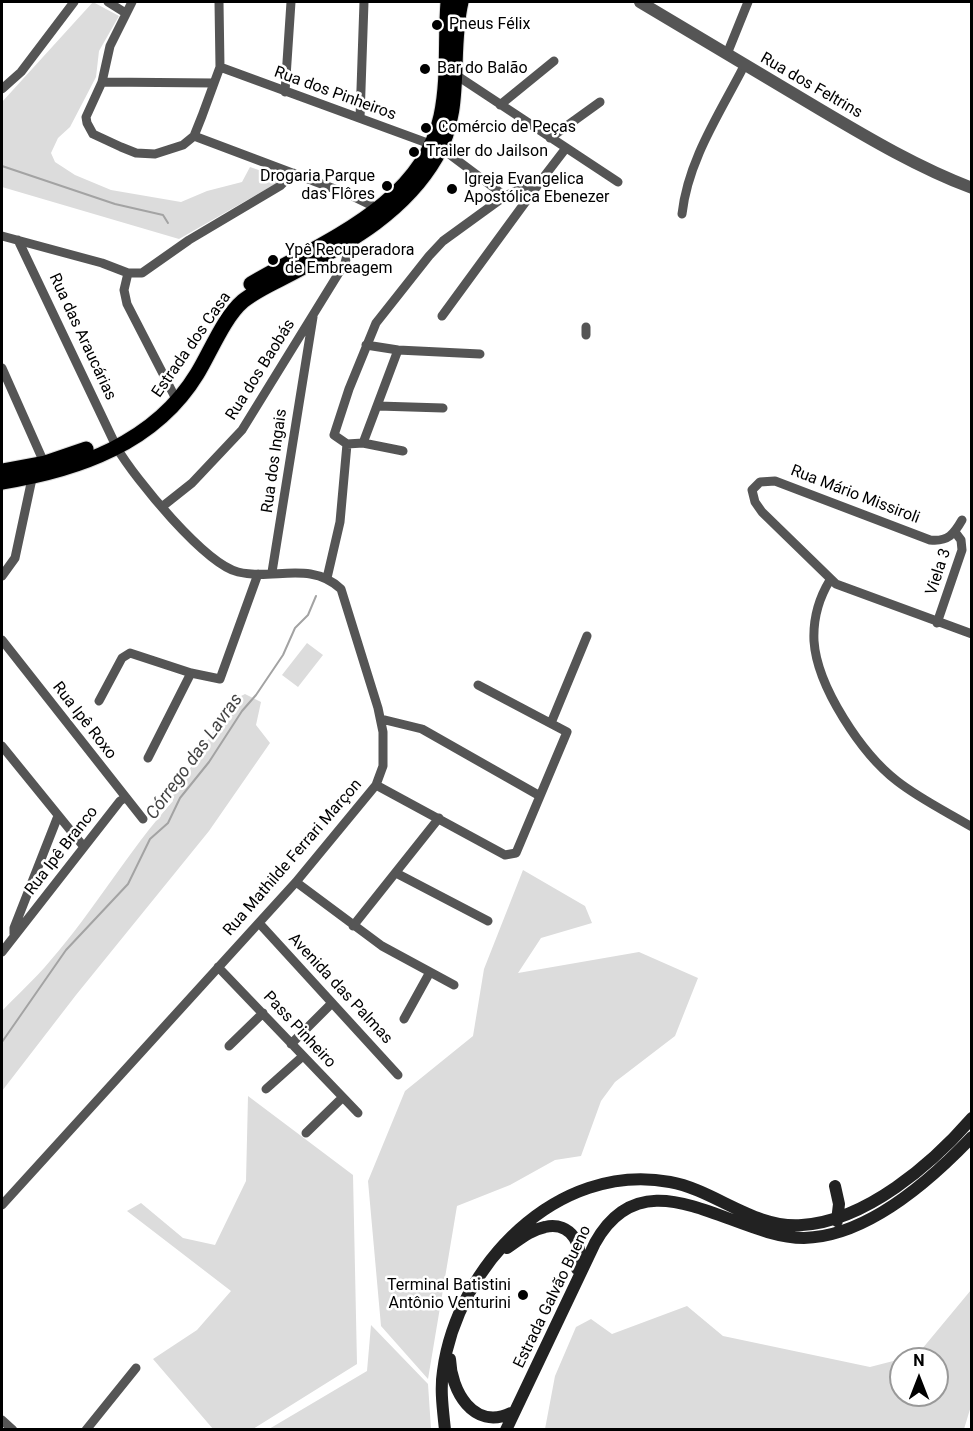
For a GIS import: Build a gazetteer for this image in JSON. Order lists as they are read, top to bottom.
{
  "streets": {
    "main road": ["Estrada dos Casa", "Estrada Galvão Bueno"],
    "street": [
      "Rua dos Feltrins",
      "Rua dos Pinheiros",
      "Rua das Araucárias",
      "Rua dos Baobás",
      "Rua dos Ingais",
      "Rua Mário Missiroli",
      "Viela 3",
      "Rua Ipê Roxo",
      "Rua Ipê Branco",
      "Rua Mathilde Ferrari Marçon",
      "Avenida das Palmas",
      "Pass Pinheiro"
    ]
  },
  "crossings": [
    ["Rua dos Pinheiros", "Estrada dos Casa"],
    ["Rua das Araucárias", "Estrada dos Casa"],
    ["Estrada dos Casa", "Rua dos Baobás"],
    ["Rua dos Baobás", "Rua dos Ingais"],
    ["Rua Mário Missiroli", "Viela 3"],
    ["Rua Ipê Roxo", "Rua Ipê Branco"],
    ["Rua Mathilde Ferrari Marçon", "Avenida das Palmas"],
    ["Rua Mathilde Ferrari Marçon", "Pass Pinheiro"]
  ],
  "water": ["Córrego das Lavras"],
  "places": [
    "Pneus Félix",
    "Bar do Balão",
    "Comércio de Peças",
    "Trailer do Jailson",
    "Drogaria Parque das Flôres",
    "Igreja Evangelica Apostólica Ebenezer",
    "Ypê Recuperadora de Embreagem",
    "Terminal Batistini Antônio Venturini"
  ],
  "north": "top"
}
